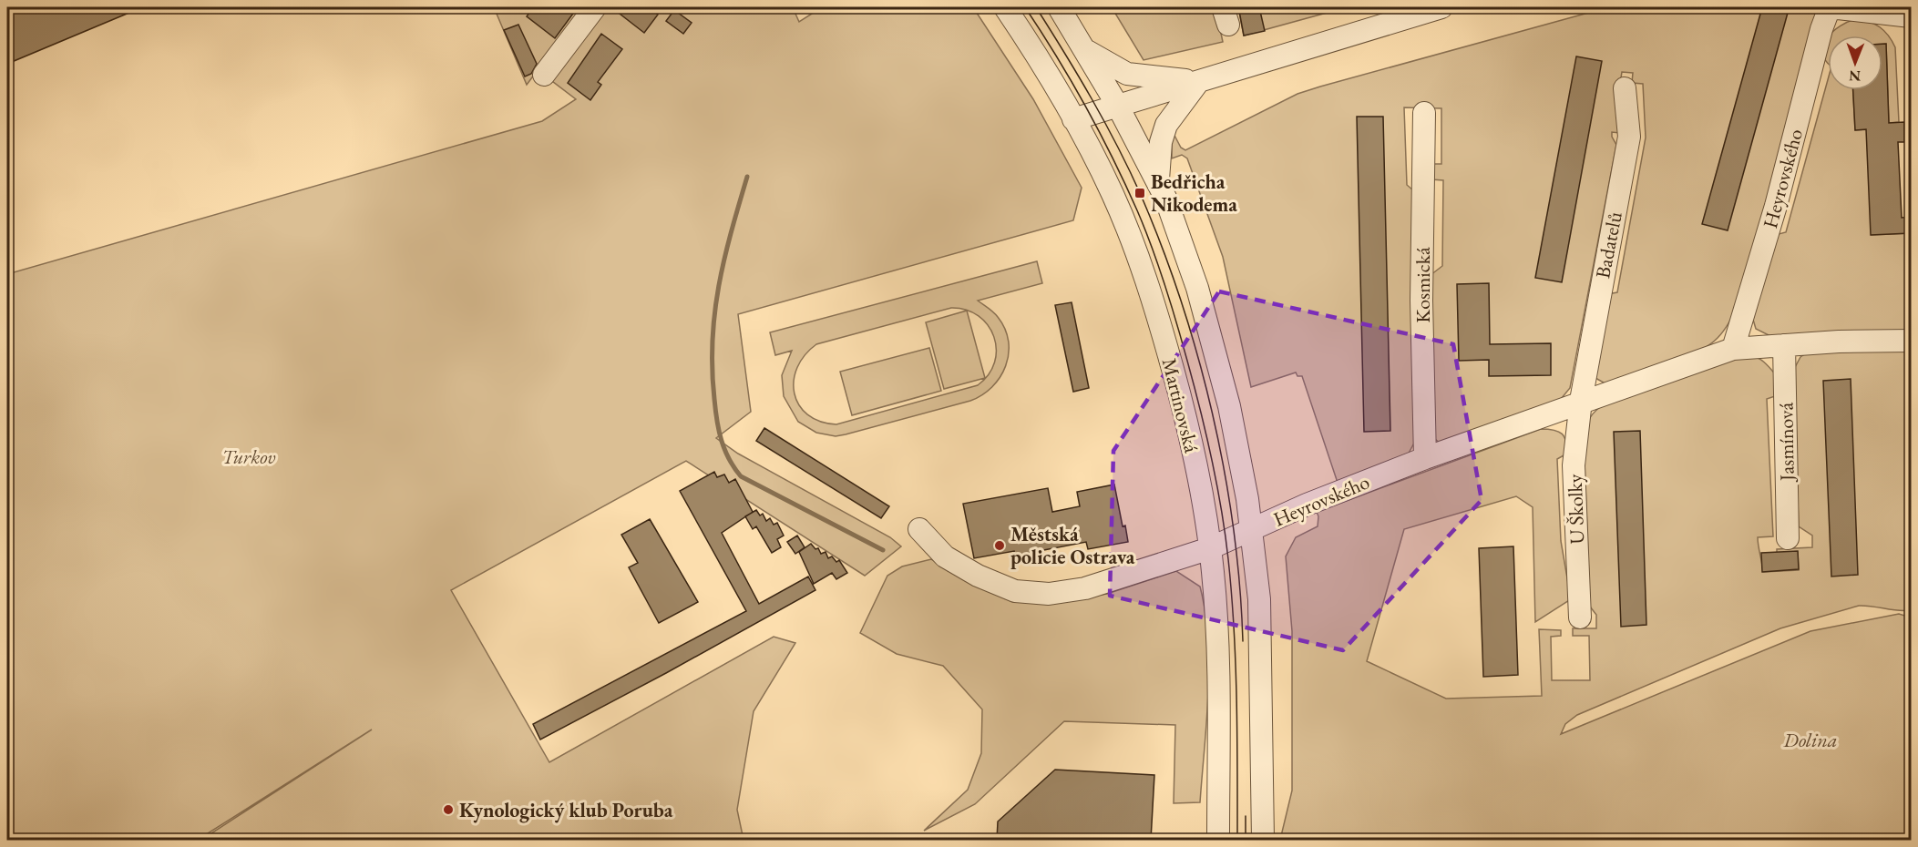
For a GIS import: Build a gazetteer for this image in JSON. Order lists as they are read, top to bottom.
{
  "streets": {
    "street": [
      "Heyrovského",
      "Badatelů",
      "Kosmická",
      "Martinovská",
      "Jasmínová",
      "U Školky"
    ]
  },
  "crossings": [
    ["Heyrovského", "Badatelů"],
    ["Heyrovského", "Kosmická"],
    ["Heyrovského", "Martinovská"],
    ["Heyrovského", "Jasmínová"],
    ["Heyrovského", "U Školky"],
    ["Badatelů", "U Školky"]
  ],
  "parks": ["Turkov", "Dolina"],
  "places": {
    "transit": ["Bedřicha Nikodema"],
    "other": ["Městská policie Ostrava", "Kynologický klub Poruba"]
  },
  "north": "bottom"
}
